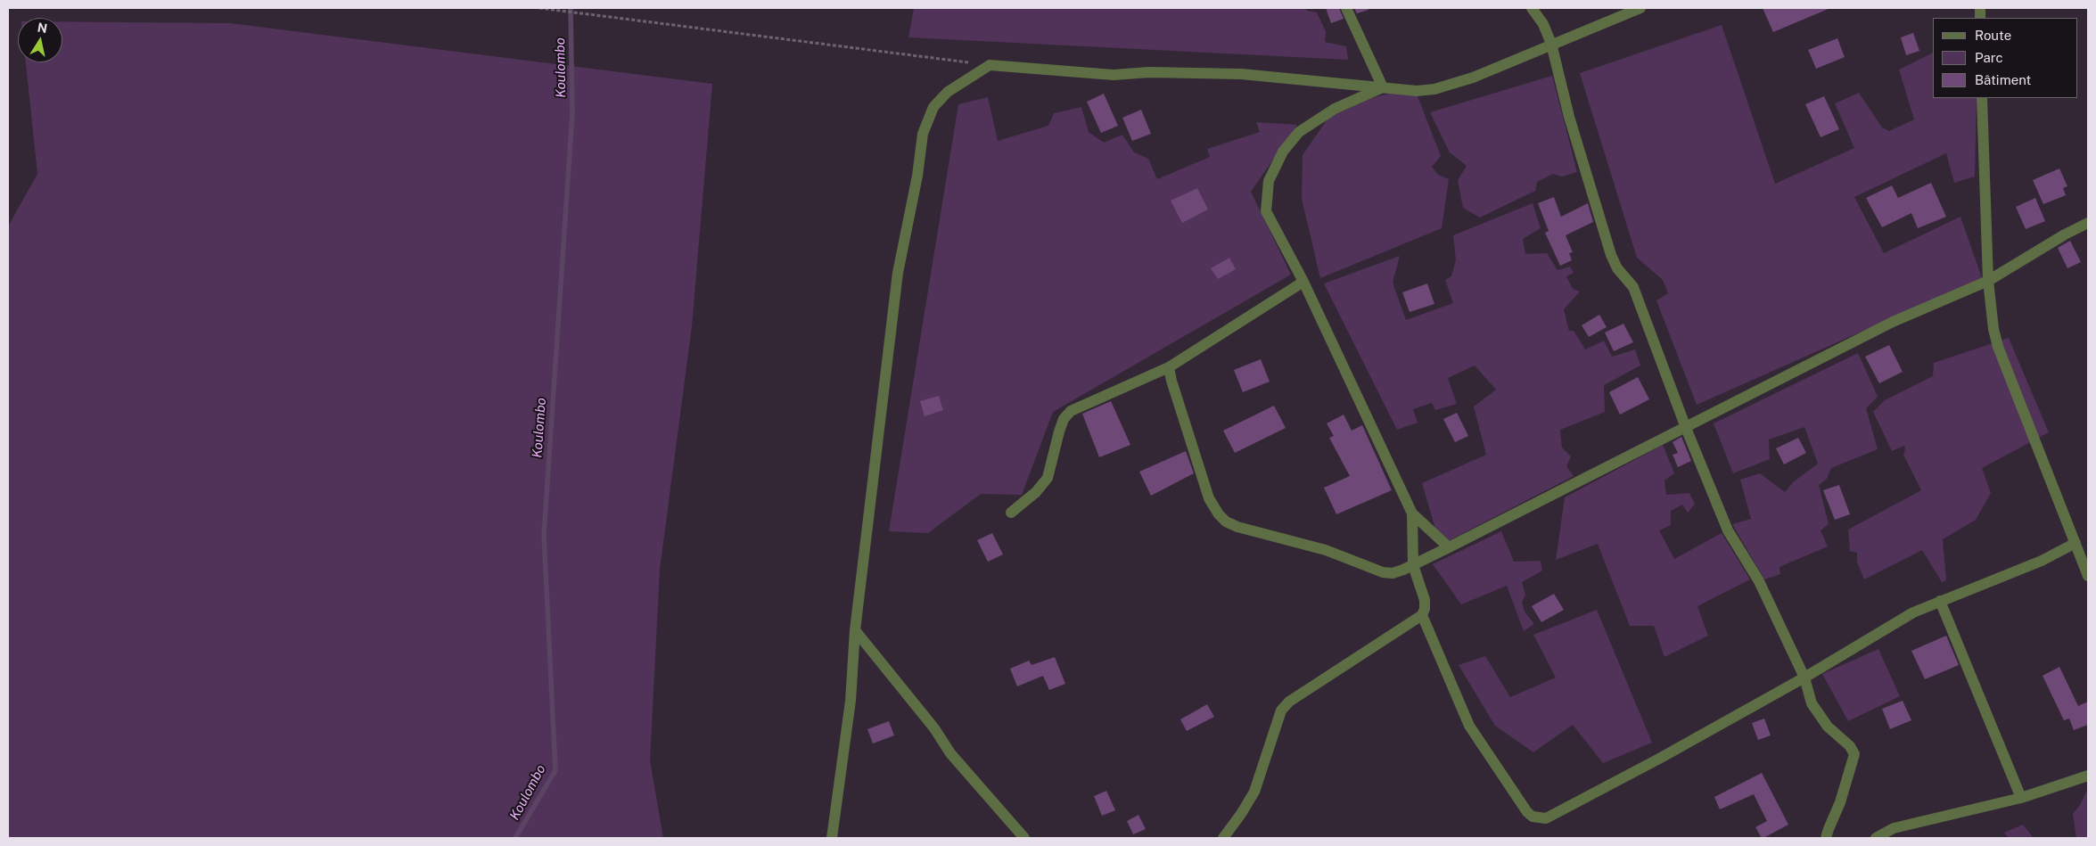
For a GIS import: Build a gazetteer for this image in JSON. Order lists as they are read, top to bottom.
{
  "water": ["Koulombo"],
  "legend": ["Route", "Parc", "Bâtiment"],
  "north": "top"
}
